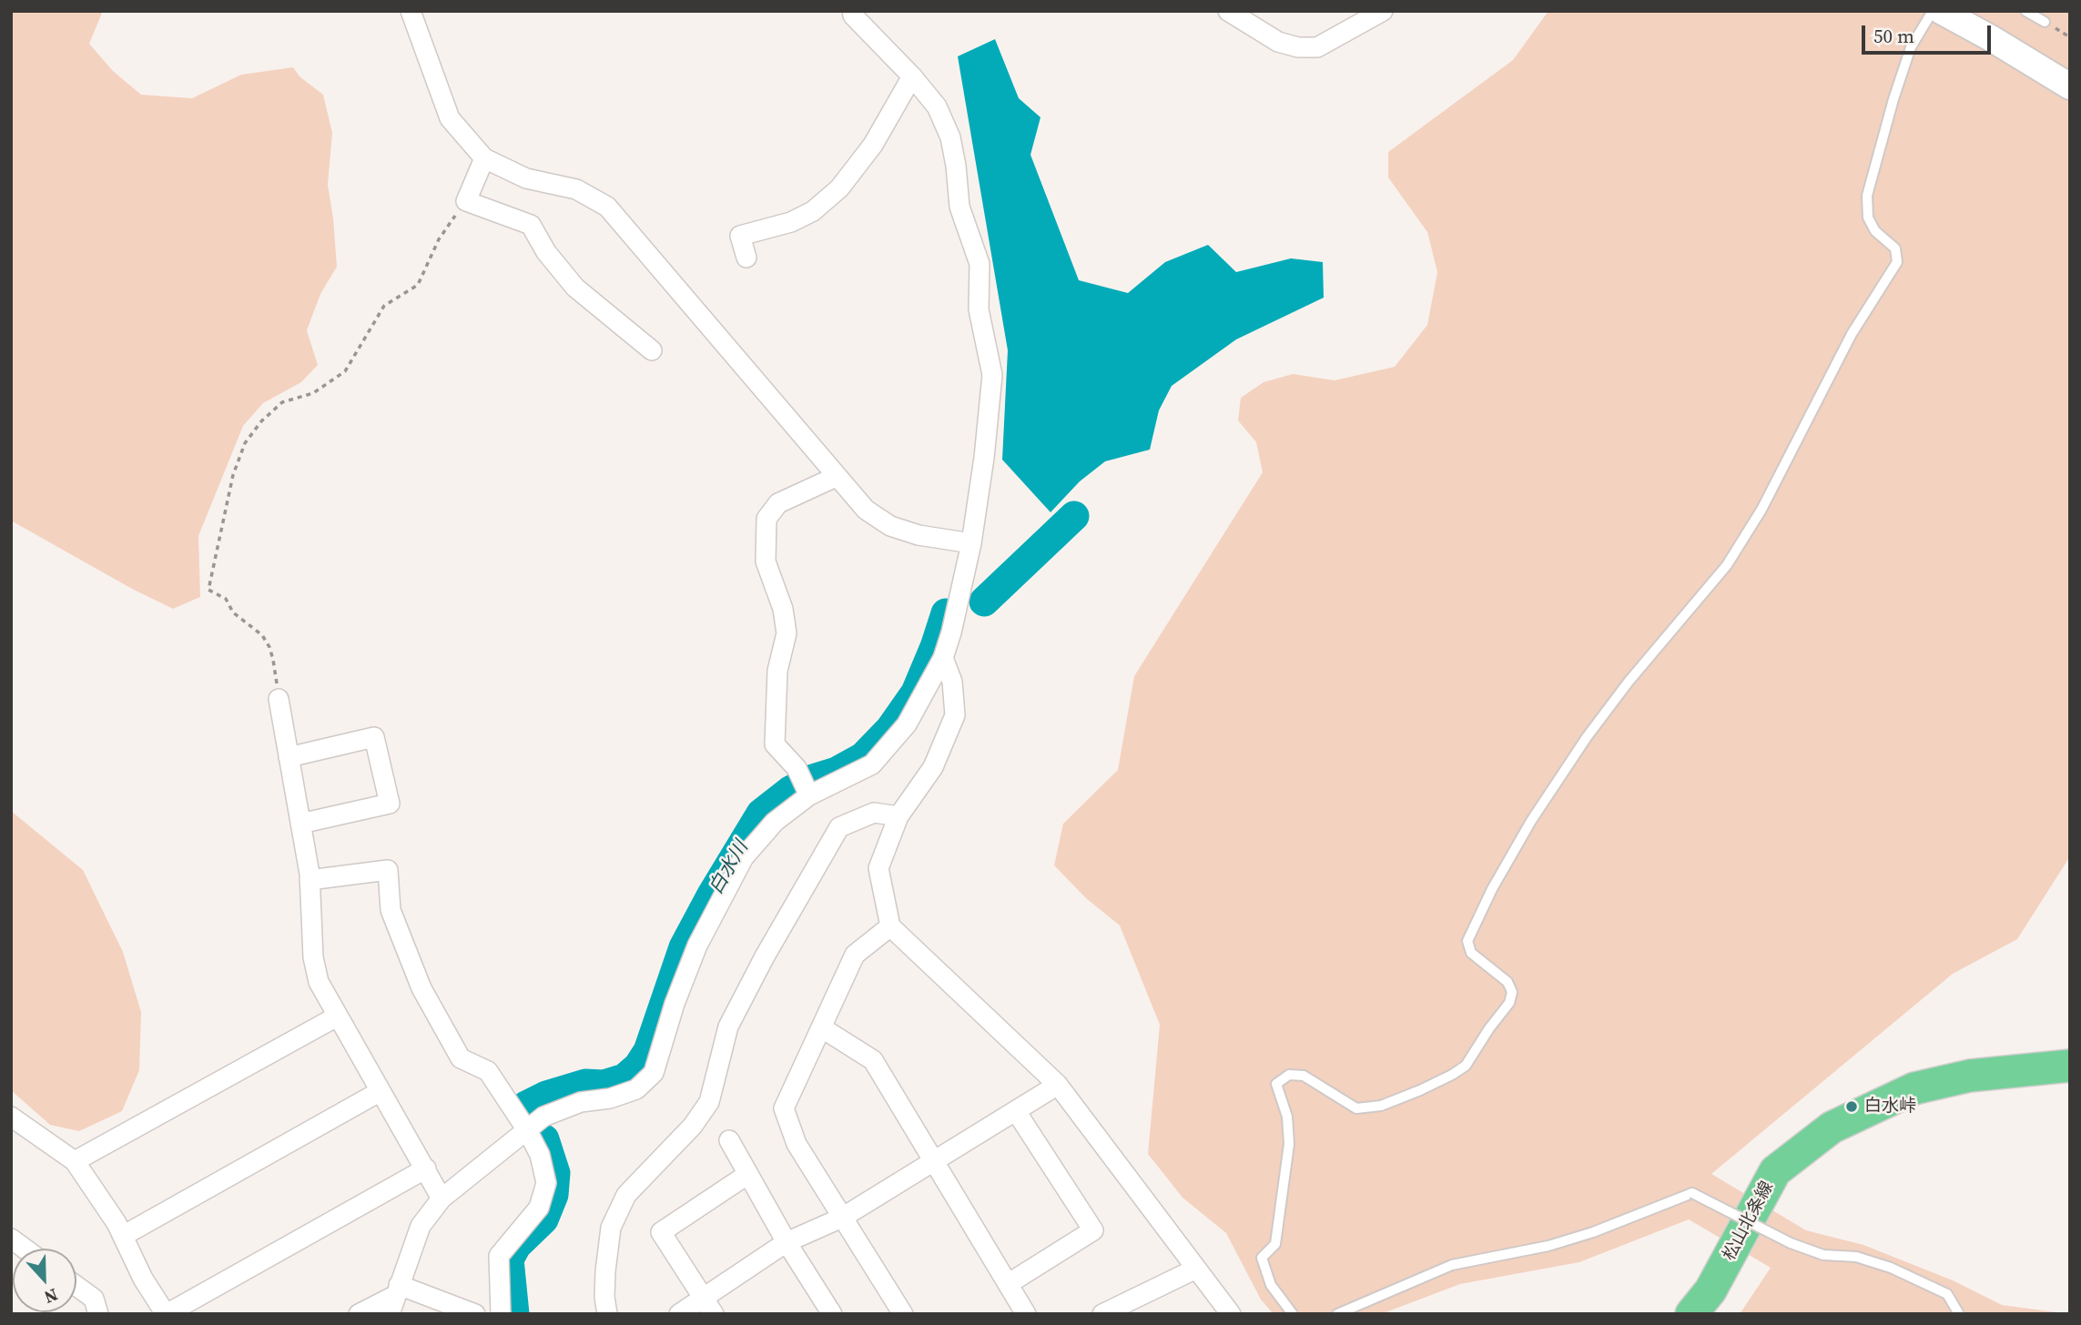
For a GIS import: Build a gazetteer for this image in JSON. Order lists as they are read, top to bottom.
{
  "streets": {
    "main road": ["松山北条線"]
  },
  "water": ["白水川"],
  "places": ["白水峠"],
  "scale_bar": "50 m",
  "north": "bottom"
}
